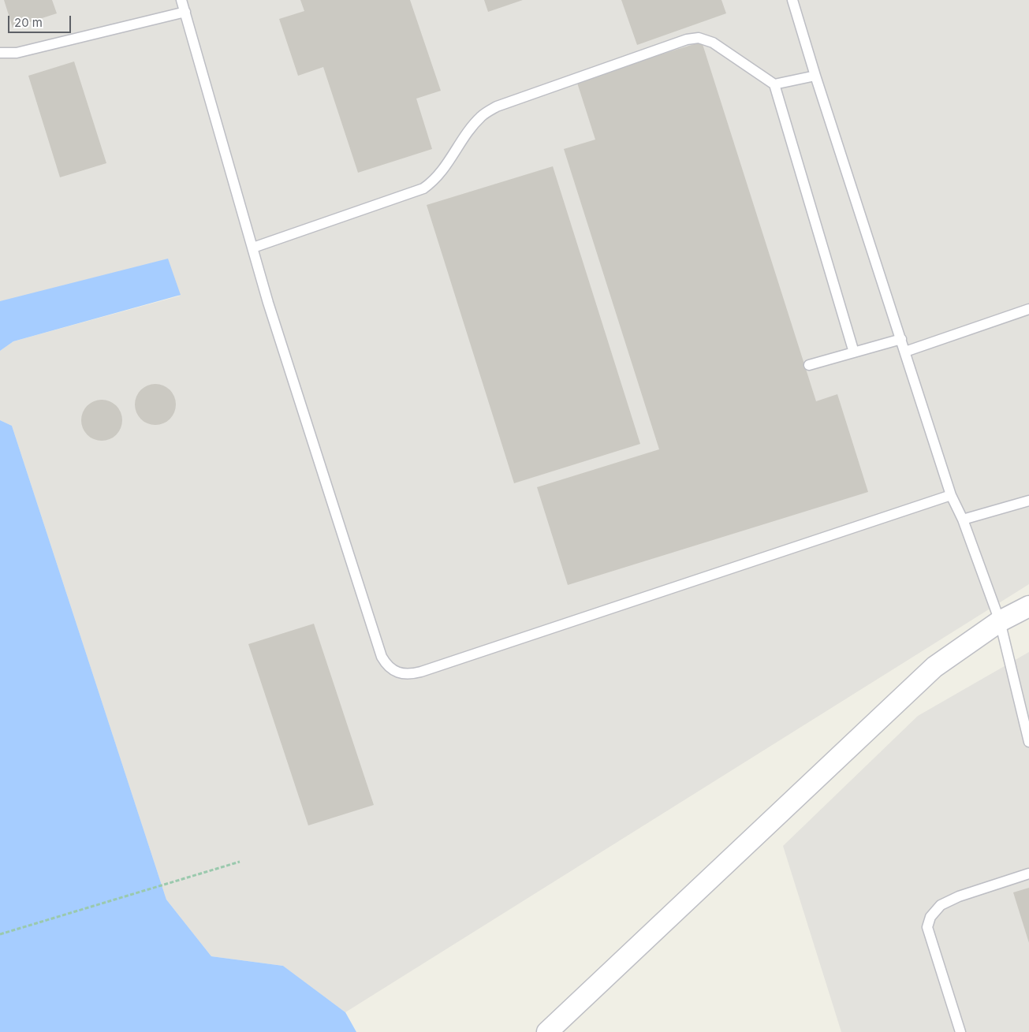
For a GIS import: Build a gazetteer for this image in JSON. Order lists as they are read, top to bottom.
{
  "scale_bar": "20 m"
}
